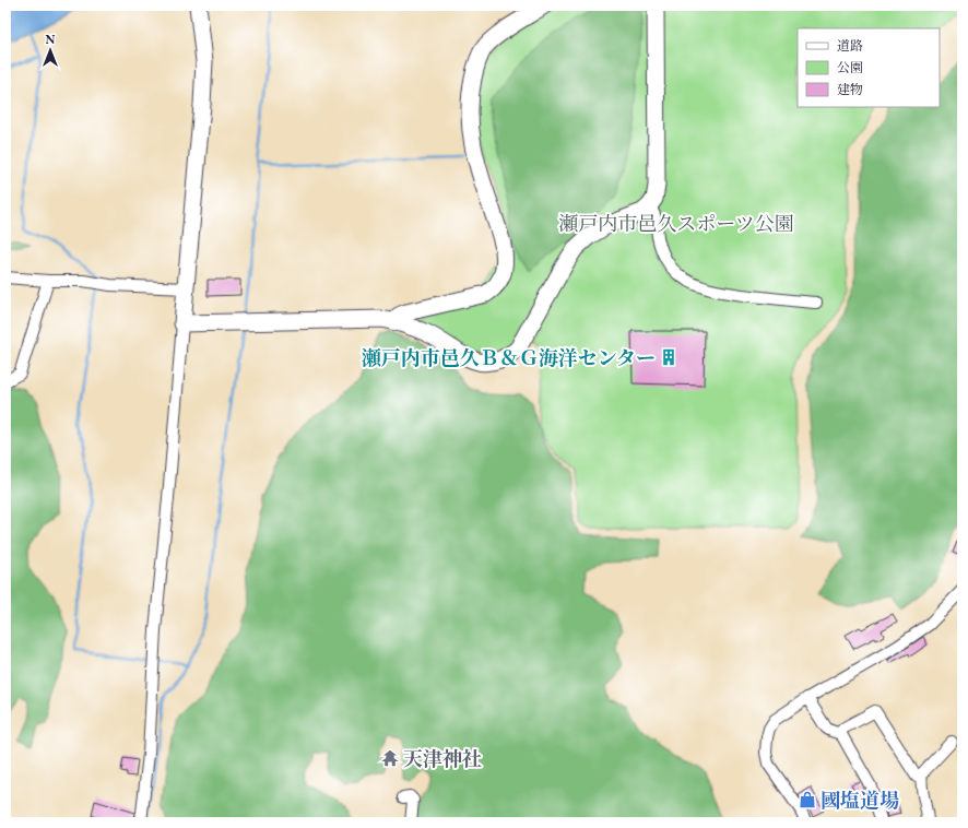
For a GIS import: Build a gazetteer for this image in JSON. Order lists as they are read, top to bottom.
{
  "parks": ["瀬戸内市邑久スポーツ公園"],
  "places": {
    "building": ["瀬戸内市邑久Ｂ＆Ｇ海洋センター"],
    "temple": ["天津神社"],
    "shop": ["國塩道場"]
  },
  "legend": ["道路", "公園", "建物"],
  "north": "top"
}
